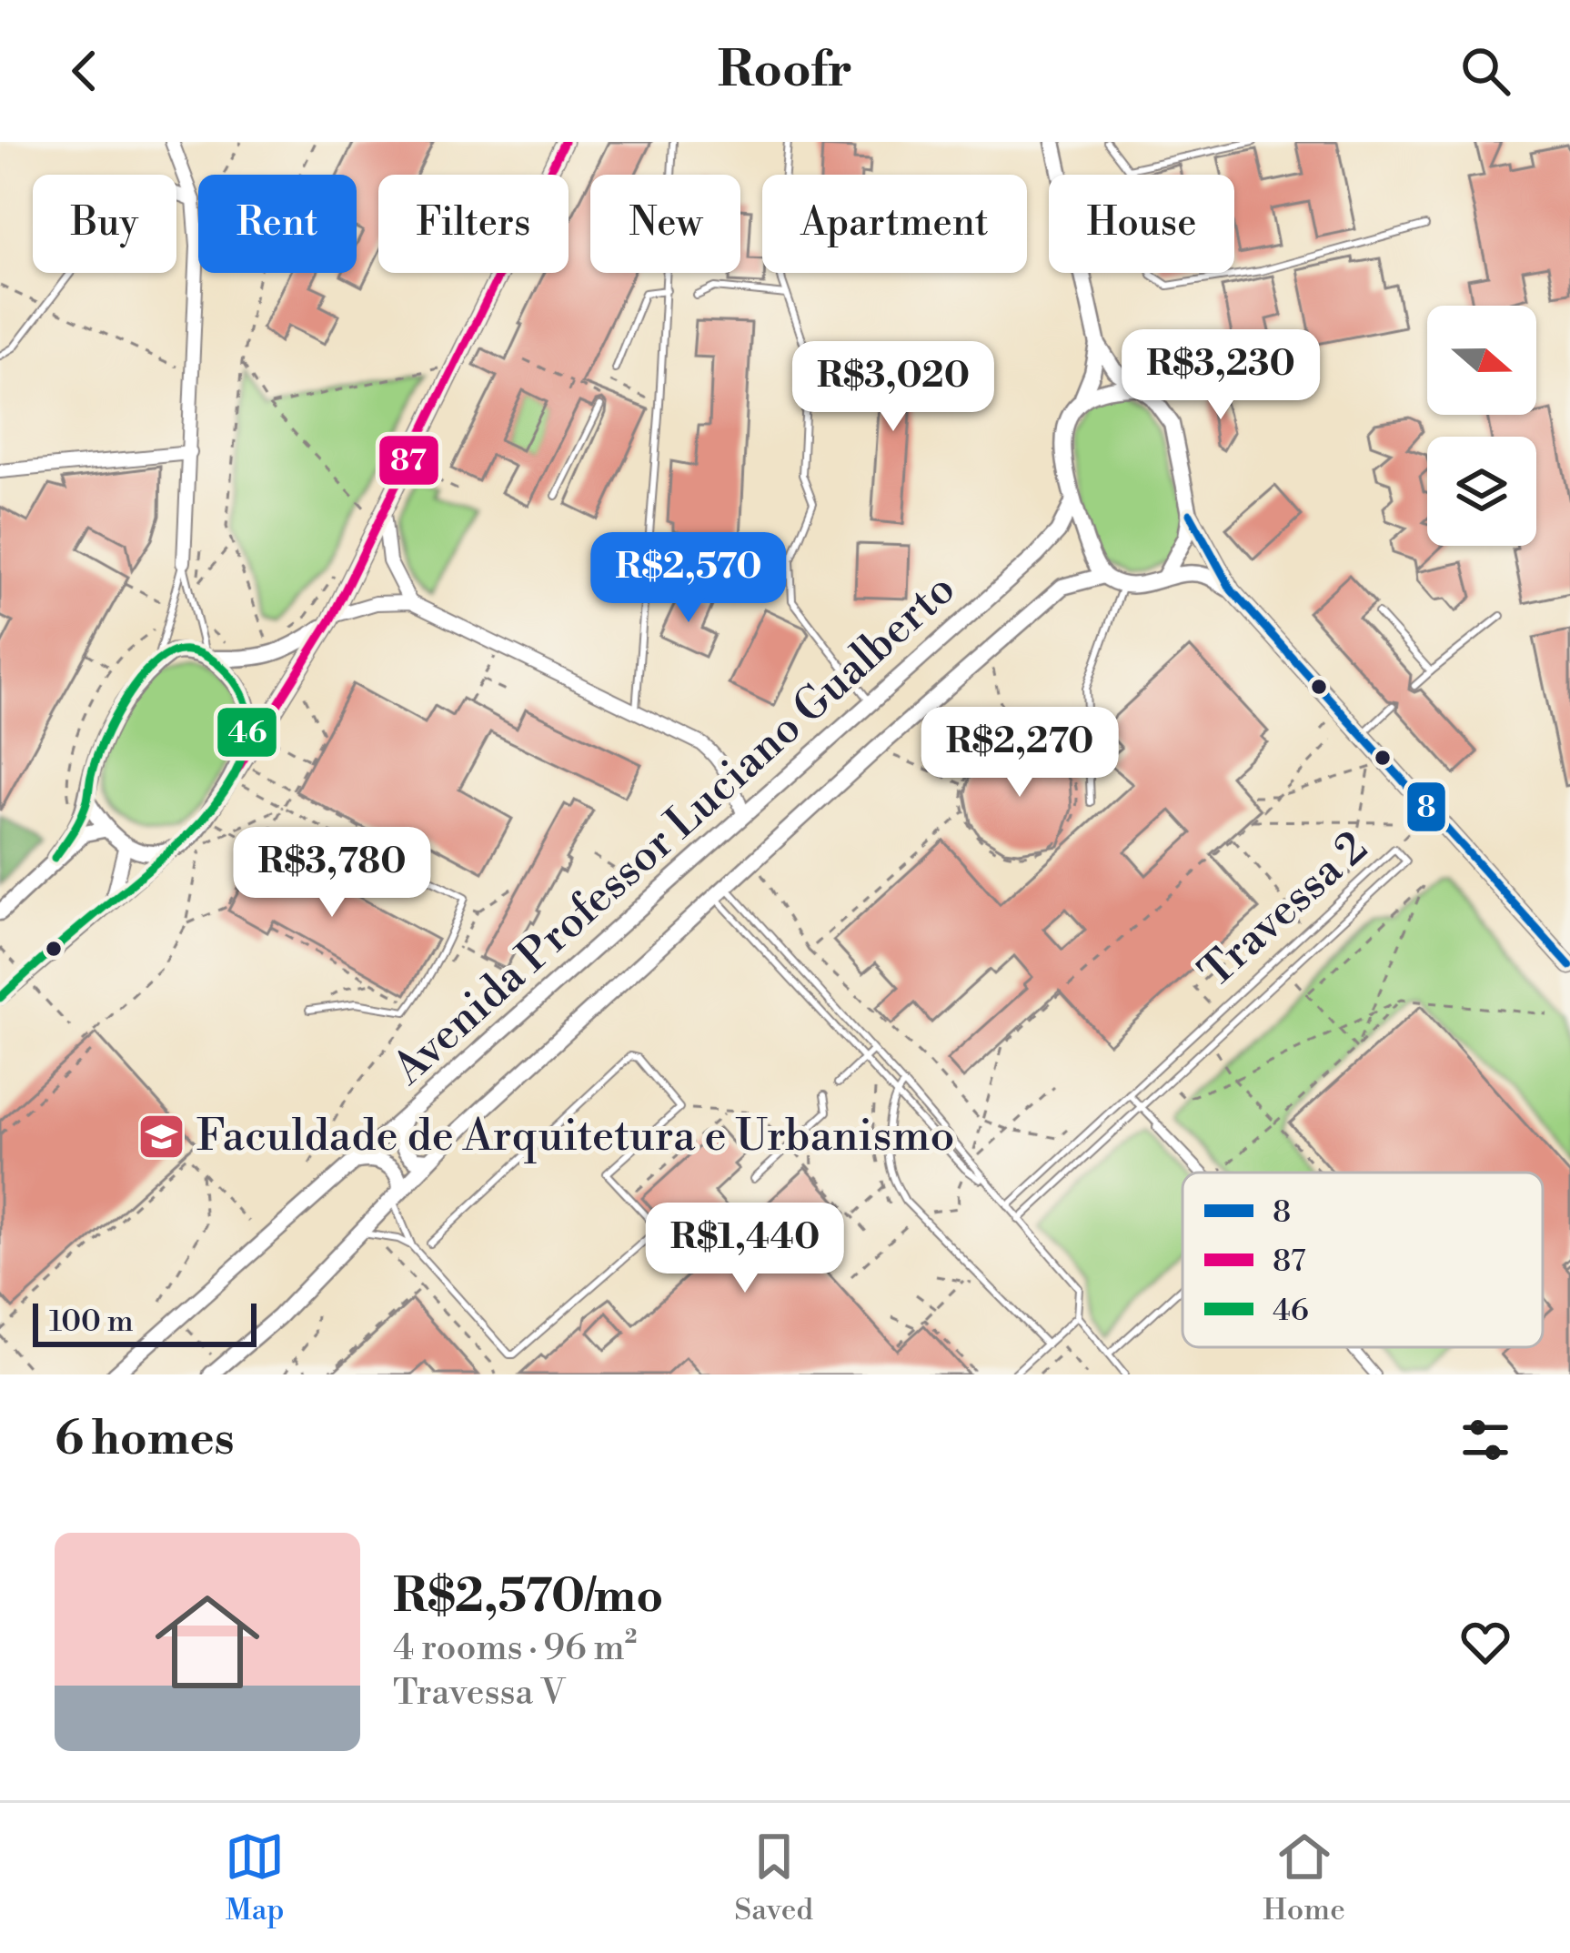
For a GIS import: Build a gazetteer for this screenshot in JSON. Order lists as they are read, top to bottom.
{
  "streets": {
    "street": ["Avenida Professor Luciano Gualberto"],
    "lane": ["Travessa 2"]
  },
  "places": {
    "school or university": ["Faculdade de Arquitetura e Urbanismo"]
  },
  "lines": ["transit line 87", "transit line 8", "transit line 46"],
  "legend": ["8", "87", "46"],
  "scale_bar": "100 m",
  "north": "right",
  "page": {
    "header": "Roofr",
    "chip": [
      "Buy",
      "Rent",
      "Filters",
      "New",
      "Apartment",
      "House"
    ],
    "price": [
      "R$3,230",
      "R$3,020",
      "R$2,570",
      "R$2,270",
      "R$3,780",
      "R$1,440"
    ],
    "scale": "100 m",
    "heading": "6 homes",
    "list": [
      {
        "name": "R$2,570/mo",
        "note": "4 rooms · 96 m² · Travessa V"
      }
    ],
    "tabs": ["Map", "Saved", "Home"]
  }
}
